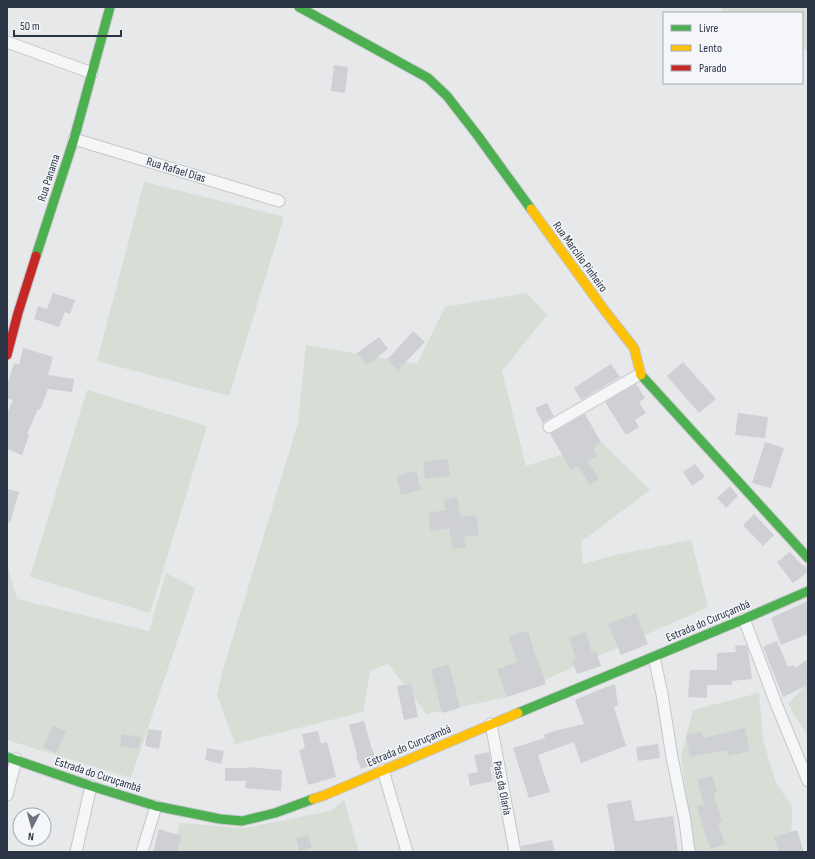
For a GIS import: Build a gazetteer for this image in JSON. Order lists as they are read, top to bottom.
{
  "streets": {
    "street": [
      "Rua Rafael Dias",
      "Rua Panama",
      "Rua Marcilio Pinheiro",
      "Estrada do Curuçambá",
      "Pass da Olaria"
    ]
  },
  "crossings": [
    ["Rua Rafael Dias", "Rua Panama"],
    ["Estrada do Curuçambá", "Pass da Olaria"]
  ],
  "legend": ["Livre", "Lento", "Parado"],
  "scale_bar": "50 m",
  "north": "bottom"
}
